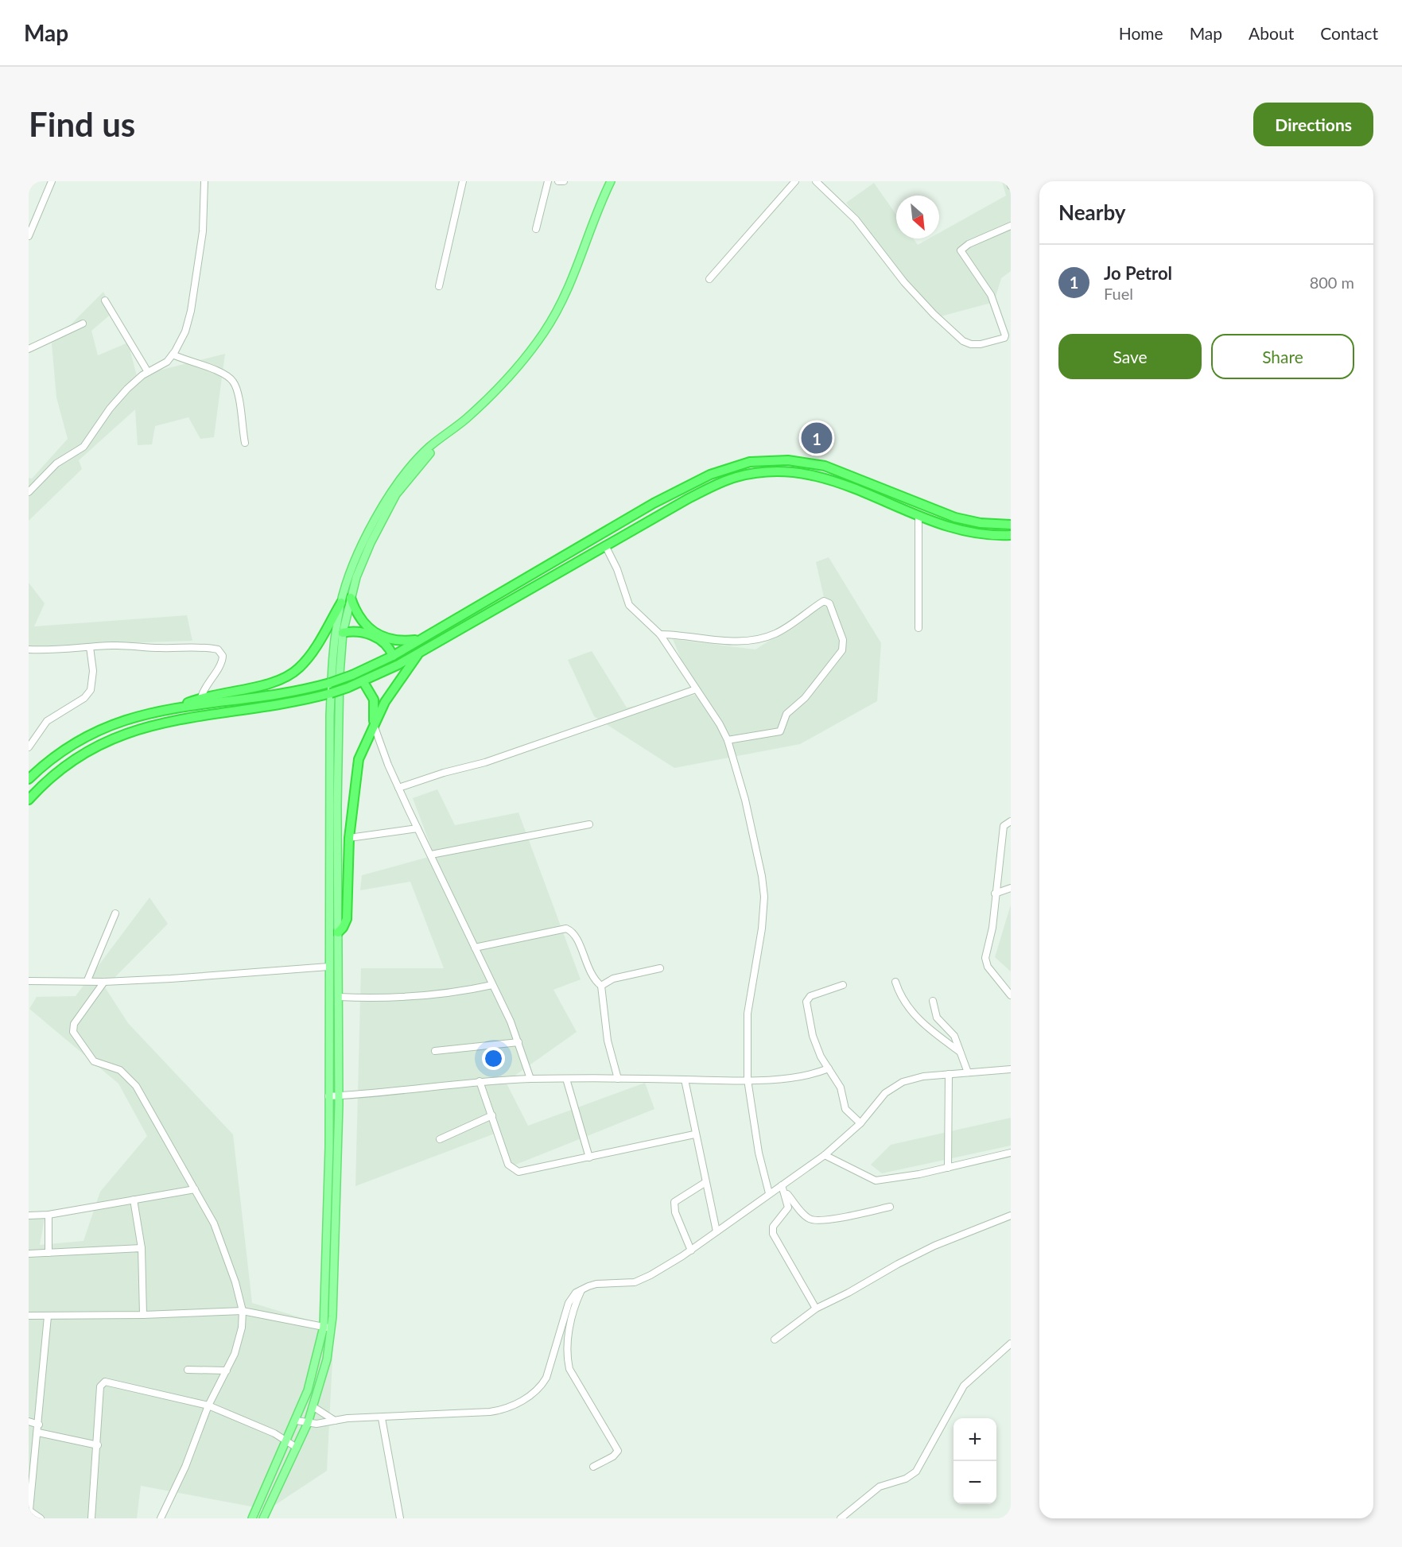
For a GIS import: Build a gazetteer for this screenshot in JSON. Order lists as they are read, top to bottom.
{
  "north": "bottom right",
  "page": {
    "header": "Map",
    "nav": [
      "Home",
      "Map",
      "About",
      "Contact"
    ],
    "buttons": [
      "Directions",
      ["Save", "Share"]
    ],
    "title": "Find us",
    "heading": "Nearby",
    "list": [
      {
        "mark": "1",
        "name": "Jo Petrol",
        "note": "Fuel",
        "value": "800 m"
      }
    ],
    "pins": "1",
    "map_buttons": ["+", "−"]
  }
}
